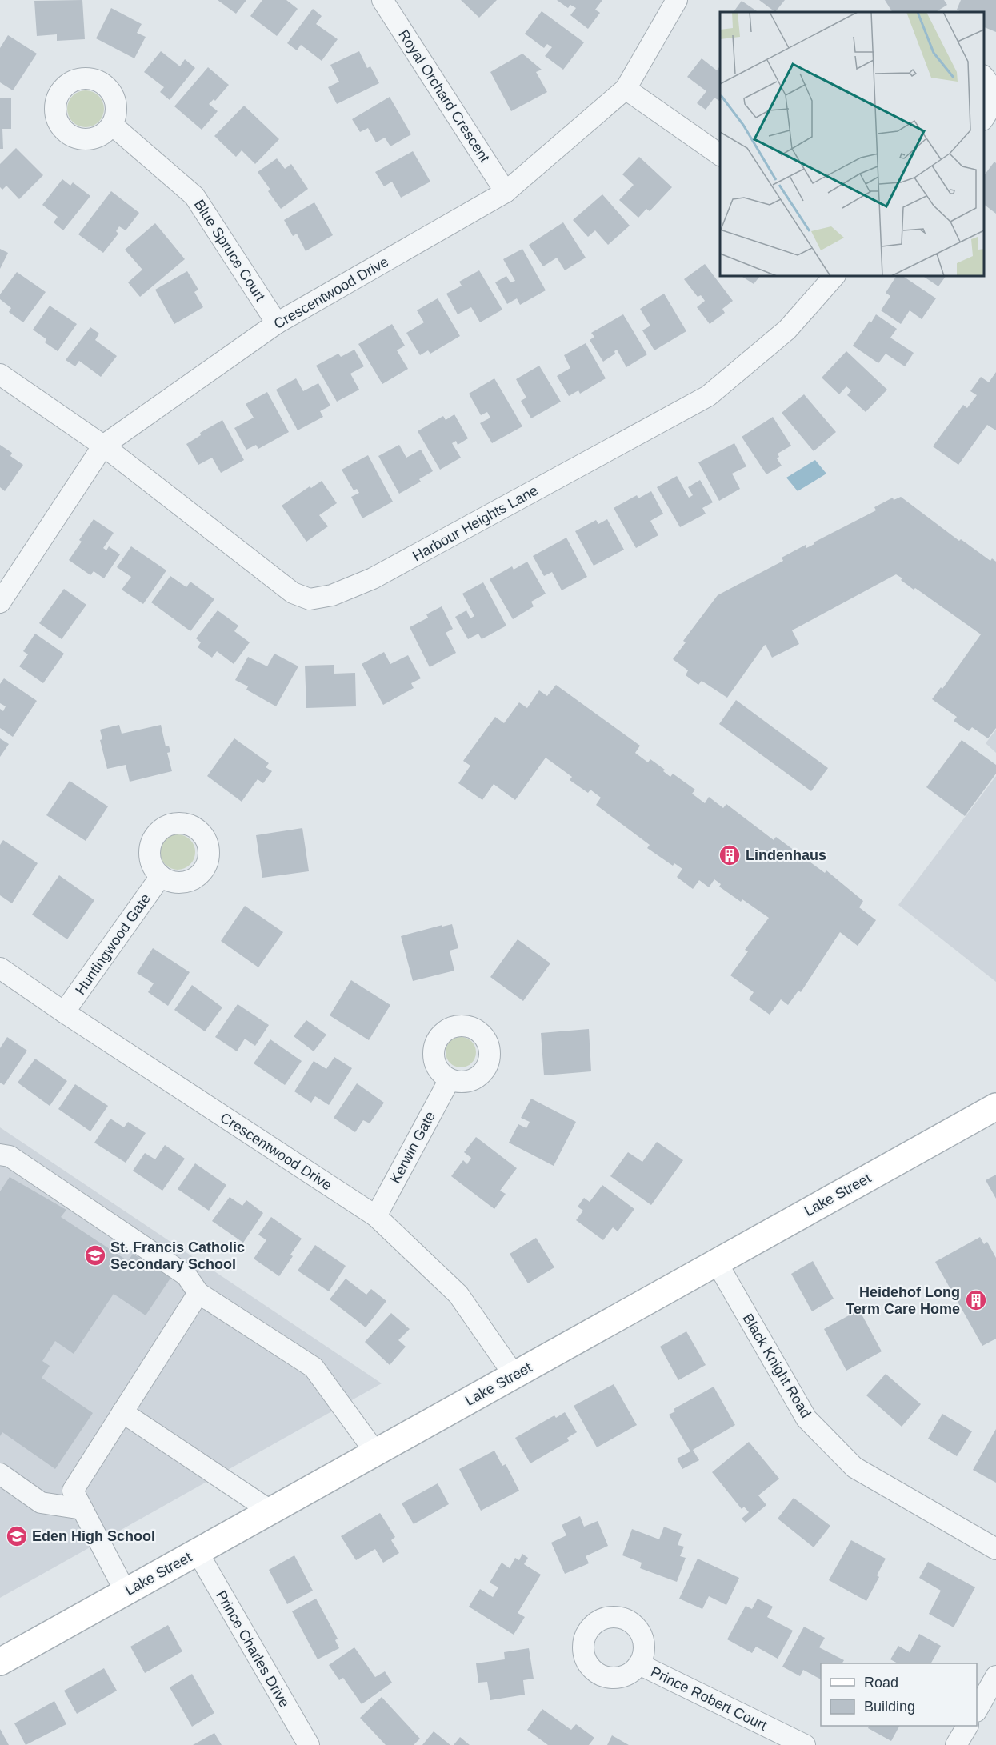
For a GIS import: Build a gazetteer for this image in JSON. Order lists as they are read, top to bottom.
{
  "streets": {
    "main road": ["Lake Street"],
    "street": [
      "Royal Orchard Crescent",
      "Blue Spruce Court",
      "Crescentwood Drive",
      "Harbour Heights Lane",
      "Huntingwood Gate",
      "Kerwin Gate",
      "Black Knight Road",
      "Prince Charles Drive",
      "Prince Robert Court"
    ]
  },
  "crossings": [
    ["Royal Orchard Crescent", "Crescentwood Drive"],
    ["Blue Spruce Court", "Crescentwood Drive"],
    ["Crescentwood Drive", "Harbour Heights Lane"],
    ["Crescentwood Drive", "Huntingwood Gate"],
    ["Crescentwood Drive", "Kerwin Gate"],
    ["Crescentwood Drive", "Lake Street"],
    ["Lake Street", "Black Knight Road"],
    ["Lake Street", "Prince Charles Drive"]
  ],
  "places": {
    "building": ["Lindenhaus", "Heidehof Long Term Care Home"],
    "school or university": ["St. Francis Catholic Secondary School", "Eden High School"]
  },
  "legend": ["Road", "Building"]
}
